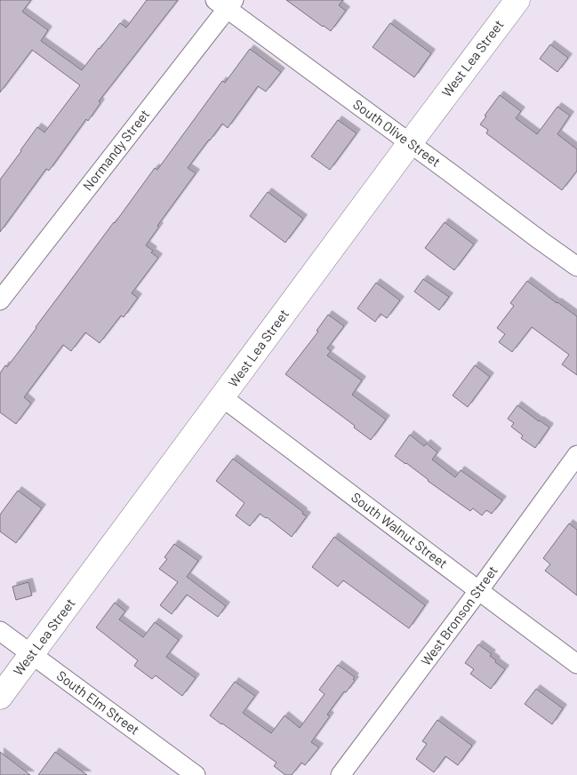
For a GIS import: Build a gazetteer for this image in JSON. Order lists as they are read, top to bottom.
{
  "streets": {
    "main road": ["West Lea Street"],
    "street": [
      "South Olive Street",
      "Normandy Street",
      "South Walnut Street",
      "West Bronson Street",
      "South Elm Street"
    ]
  },
  "crossings": [
    ["West Lea Street", "South Olive Street"],
    ["West Lea Street", "South Walnut Street"],
    ["West Lea Street", "South Elm Street"],
    ["South Olive Street", "Normandy Street"],
    ["South Walnut Street", "West Bronson Street"]
  ]
}
